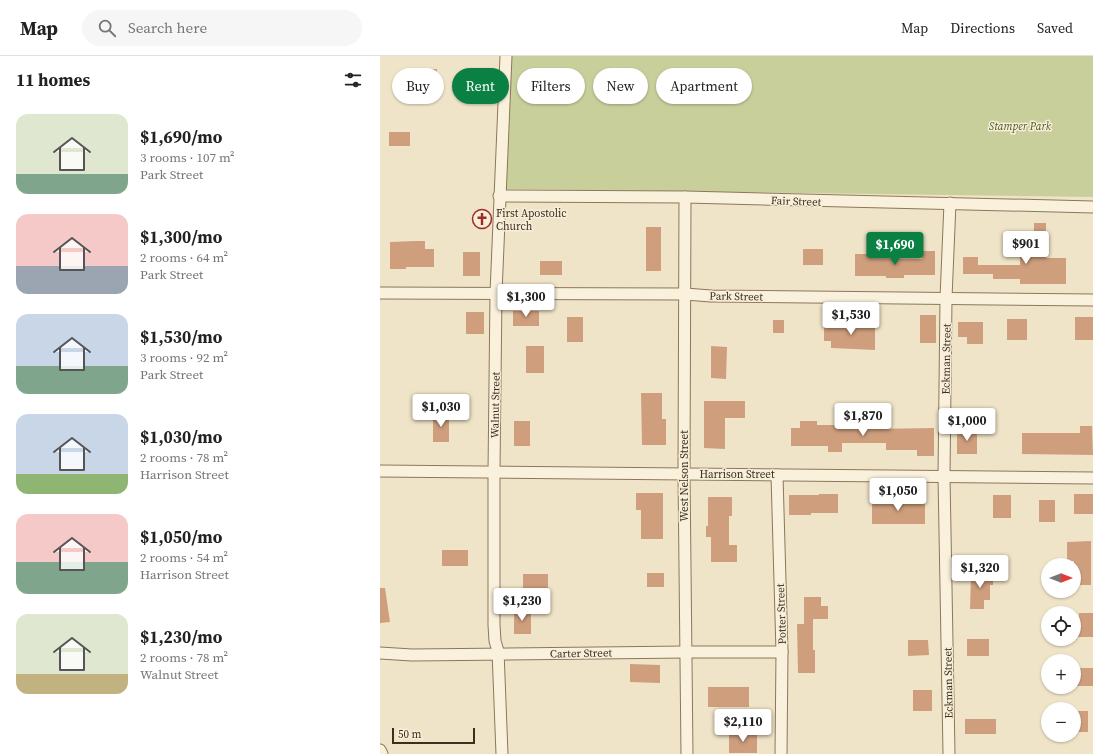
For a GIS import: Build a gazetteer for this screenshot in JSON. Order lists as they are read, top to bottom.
{
  "streets": {
    "street": [
      "Fair Street",
      "Park Street",
      "Eckman Street",
      "Walnut Street",
      "Harrison Street",
      "West Nelson Street",
      "Potter Street",
      "Carter Street"
    ]
  },
  "crossings": [
    ["Fair Street", "Eckman Street"],
    ["Fair Street", "Walnut Street"],
    ["Fair Street", "West Nelson Street"],
    ["Park Street", "Eckman Street"],
    ["Park Street", "Walnut Street"],
    ["Park Street", "West Nelson Street"],
    ["Eckman Street", "Harrison Street"],
    ["Walnut Street", "Harrison Street"],
    ["Walnut Street", "Carter Street"],
    ["Harrison Street", "West Nelson Street"],
    ["Harrison Street", "Potter Street"],
    ["West Nelson Street", "Carter Street"],
    ["Potter Street", "Carter Street"]
  ],
  "parks": ["Stamper Park"],
  "places": {
    "church": ["First Apostolic Church"]
  },
  "scale_bar": "50 m",
  "north": "right",
  "page": {
    "header": "Map",
    "search": "Search here",
    "nav": ["Map", "Directions", "Saved"],
    "heading": "11 homes",
    "chip": [
      "Buy",
      "Rent",
      "Filters",
      "New",
      "Apartment"
    ],
    "list": [
      {
        "name": "$1,690/mo",
        "note": "3 rooms · 107 m² · Park Street"
      },
      {
        "name": "$1,300/mo",
        "note": "2 rooms · 64 m² · Park Street"
      },
      {
        "name": "$1,530/mo",
        "note": "3 rooms · 92 m² · Park Street"
      },
      {
        "name": "$1,030/mo",
        "note": "2 rooms · 78 m² · Harrison Street"
      },
      {
        "name": "$1,050/mo",
        "note": "2 rooms · 54 m² · Harrison Street"
      },
      {
        "name": "$1,230/mo",
        "note": "2 rooms · 78 m² · Walnut Street"
      }
    ],
    "price": [
      "$901",
      "$1,690",
      "$1,300",
      "$1,530",
      "$1,030",
      "$1,870",
      "$1,000",
      "$1,050",
      "$1,320",
      "$1,230",
      "$2,110"
    ],
    "map_buttons": ["+", "−"],
    "scale": "50 m"
  }
}
